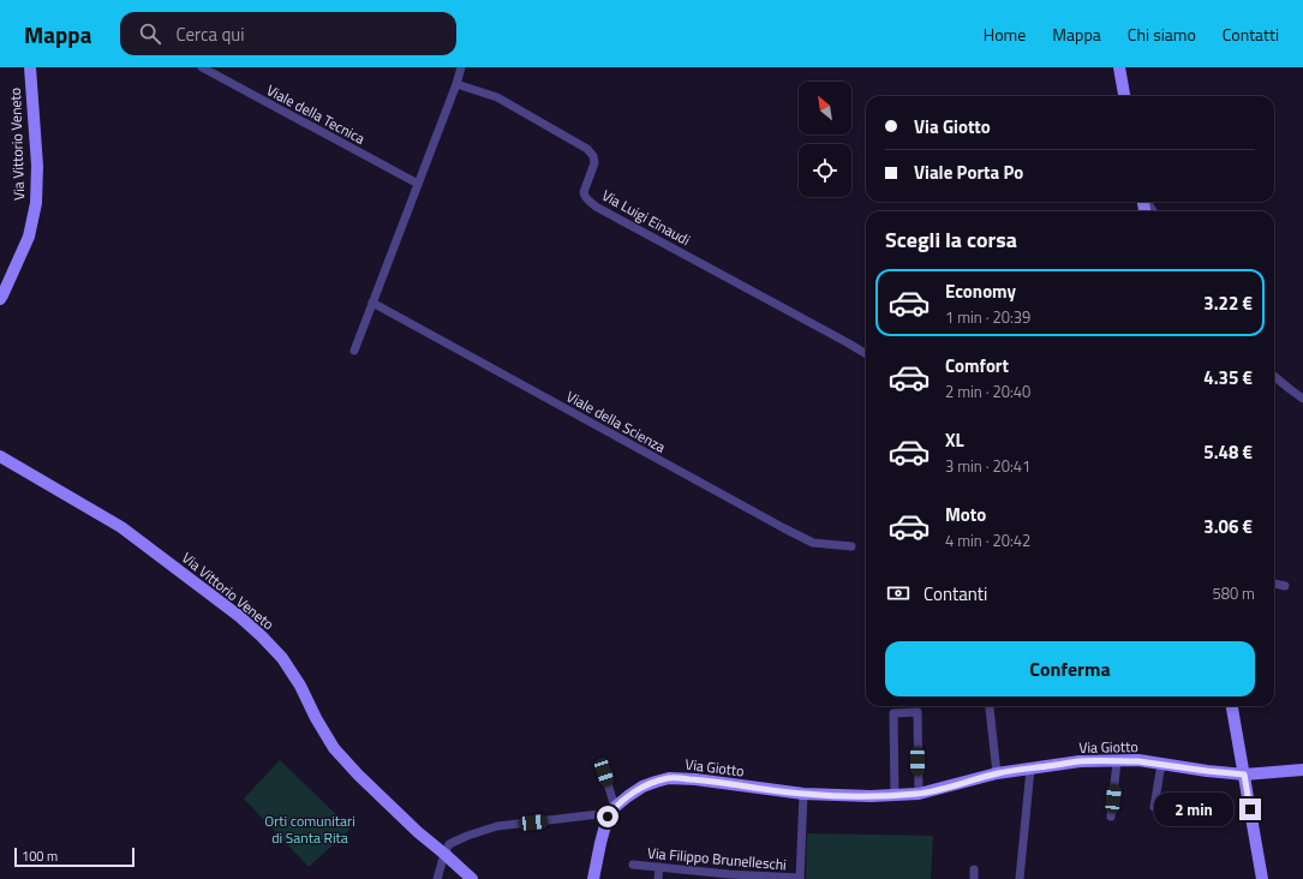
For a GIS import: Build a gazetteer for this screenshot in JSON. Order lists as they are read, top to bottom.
{
  "streets": {
    "street": [
      "Viale della Tecnica",
      "Via Vittorio Veneto",
      "Via Luigi Einaudi",
      "Viale della Scienza",
      "Via Giotto",
      "Via Filippo Brunelleschi"
    ]
  },
  "crossings": [
    ["Via Giotto", "Via Filippo Brunelleschi"]
  ],
  "parks": ["Orti comunitari di Santa Rita"],
  "scale_bar": "100 m",
  "north": "top left",
  "page": {
    "header": "Mappa",
    "search": "Cerca qui",
    "nav": [
      "Home",
      "Mappa",
      "Chi siamo",
      "Contatti"
    ],
    "banner": ["Via Giotto", "Viale Porta Po"],
    "heading": "Scegli la corsa",
    "list": [
      {
        "name": "Economy",
        "note": "1 min · 20:39",
        "value": "3.22 €"
      },
      {
        "name": "Comfort",
        "note": "2 min · 20:40",
        "value": "4.35 €"
      },
      {
        "name": "XL",
        "note": "3 min · 20:41",
        "value": "5.48 €"
      },
      {
        "name": "Moto",
        "note": "4 min · 20:42",
        "value": "3.06 €"
      }
    ],
    "pay": ["Contanti", "580 m"],
    "buttons": "Conferma",
    "bubble": "2 min",
    "scale": "100 m"
  }
}
